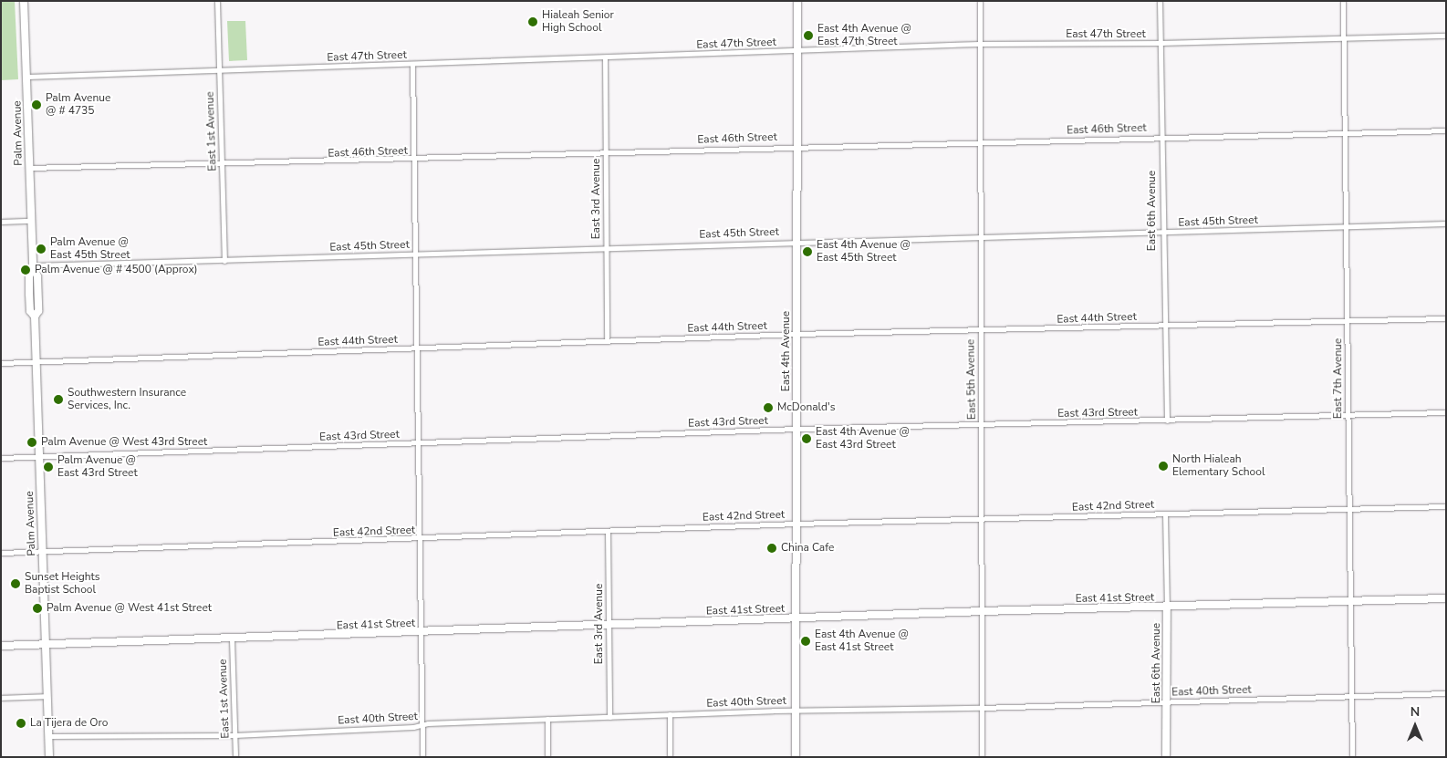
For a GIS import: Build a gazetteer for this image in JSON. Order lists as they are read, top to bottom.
{
  "streets": {
    "street": [
      "East 47th Street",
      "East 46th Street",
      "East 1st Avenue",
      "Palm Avenue",
      "East 3rd Avenue",
      "East 6th Avenue",
      "East 45th Street",
      "East 44th Street",
      "East 4th Avenue",
      "East 7th Avenue",
      "East 5th Avenue",
      "East 43rd Street",
      "East 42nd Street",
      "East 41st Street",
      "East 40th Street"
    ]
  },
  "crossings": [
    ["East 47th Street", "East 1st Avenue"],
    ["East 47th Street", "Palm Avenue"],
    ["East 47th Street", "East 3rd Avenue"],
    ["East 47th Street", "East 6th Avenue"],
    ["East 47th Street", "East 4th Avenue"],
    ["East 47th Street", "East 7th Avenue"],
    ["East 47th Street", "East 5th Avenue"],
    ["East 46th Street", "East 1st Avenue"],
    ["East 46th Street", "Palm Avenue"],
    ["East 46th Street", "East 3rd Avenue"],
    ["East 46th Street", "East 6th Avenue"],
    ["East 46th Street", "East 4th Avenue"],
    ["East 46th Street", "East 7th Avenue"],
    ["East 46th Street", "East 5th Avenue"],
    ["East 1st Avenue", "East 45th Street"],
    ["East 1st Avenue", "East 41st Street"],
    ["East 1st Avenue", "East 40th Street"],
    ["Palm Avenue", "East 45th Street"],
    ["Palm Avenue", "East 44th Street"],
    ["Palm Avenue", "East 43rd Street"],
    ["Palm Avenue", "East 42nd Street"],
    ["Palm Avenue", "East 41st Street"],
    ["Palm Avenue", "East 40th Street"],
    ["East 3rd Avenue", "East 45th Street"],
    ["East 3rd Avenue", "East 44th Street"],
    ["East 3rd Avenue", "East 42nd Street"],
    ["East 3rd Avenue", "East 41st Street"],
    ["East 3rd Avenue", "East 40th Street"],
    ["East 6th Avenue", "East 45th Street"],
    ["East 6th Avenue", "East 44th Street"],
    ["East 6th Avenue", "East 43rd Street"],
    ["East 6th Avenue", "East 42nd Street"],
    ["East 6th Avenue", "East 41st Street"],
    ["East 6th Avenue", "East 40th Street"],
    ["East 45th Street", "East 4th Avenue"],
    ["East 45th Street", "East 7th Avenue"],
    ["East 45th Street", "East 5th Avenue"],
    ["East 44th Street", "East 4th Avenue"],
    ["East 44th Street", "East 7th Avenue"],
    ["East 44th Street", "East 5th Avenue"],
    ["East 4th Avenue", "East 43rd Street"],
    ["East 4th Avenue", "East 42nd Street"],
    ["East 4th Avenue", "East 41st Street"],
    ["East 4th Avenue", "East 40th Street"],
    ["East 7th Avenue", "East 43rd Street"],
    ["East 7th Avenue", "East 42nd Street"],
    ["East 7th Avenue", "East 41st Street"],
    ["East 7th Avenue", "East 40th Street"],
    ["East 5th Avenue", "East 43rd Street"],
    ["East 5th Avenue", "East 42nd Street"],
    ["East 5th Avenue", "East 41st Street"],
    ["East 5th Avenue", "East 40th Street"]
  ],
  "places": [
    "Hialeah Senior High School",
    "East 4th Avenue @ East 47th Street",
    "Palm Avenue @ # 4735",
    "Palm Avenue @ East 45th Street",
    "East 4th Avenue @ East 45th Street",
    "Palm Avenue @ # 4500 (Approx)",
    "Southwestern Insurance Services, Inc.",
    "McDonald's",
    "East 4th Avenue @ East 43rd Street",
    "Palm Avenue @ West 43rd Street",
    "North Hialeah Elementary School",
    "Palm Avenue @ East 43rd Street",
    "China Cafe",
    "Sunset Heights Baptist School",
    "Palm Avenue @ West 41st Street",
    "East 4th Avenue @ East 41st Street",
    "La Tijera de Oro"
  ],
  "north": "top"
}
